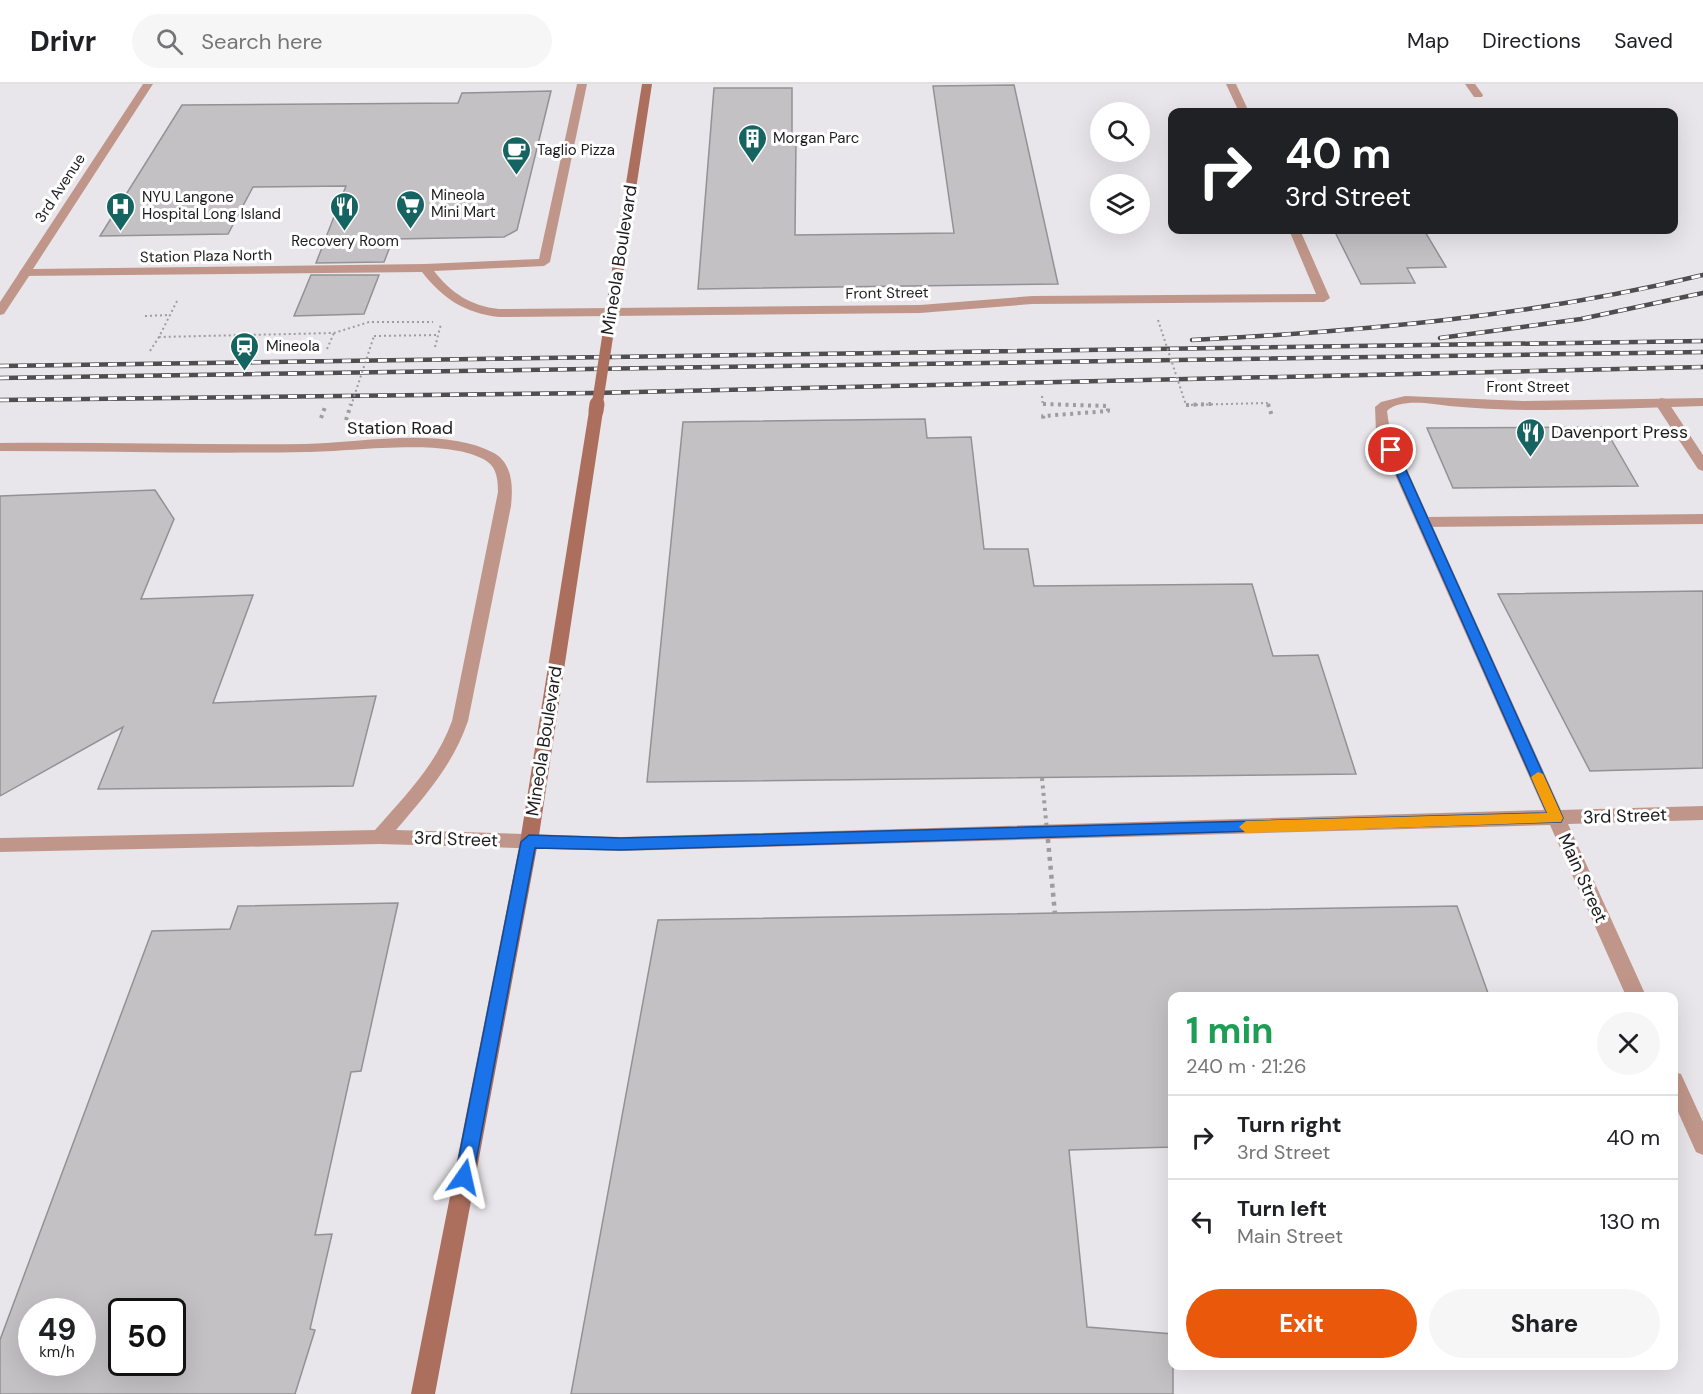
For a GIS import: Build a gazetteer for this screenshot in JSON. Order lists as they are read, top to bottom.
{
  "streets": {
    "main road": ["Mineola Boulevard"],
    "street": [
      "3rd Avenue",
      "Station Plaza North",
      "Front Street",
      "Station Road",
      "3rd Street",
      "Main Street"
    ]
  },
  "crossings": [
    ["3rd Avenue", "Station Plaza North"],
    ["Station Plaza North", "Front Street"],
    ["Mineola Boulevard", "3rd Street"],
    ["Front Street", "Main Street"],
    ["Station Road", "3rd Street"],
    ["3rd Street", "Main Street"]
  ],
  "places": {
    "building": ["Morgan Parc"],
    "cafe": ["Taglio Pizza"],
    "supermarket": ["Mineola Mini Mart"],
    "hospital": ["NYU Langone Hospital Long Island"],
    "restaurant": ["Recovery Room", "Davenport Press"],
    "station": ["Mineola"]
  },
  "page": {
    "header": "Drivr",
    "search": "Search here",
    "nav": ["Map", "Directions", "Saved"],
    "turn": ["40 m", "3rd Street"],
    "heading": ["1 min", "240 m · 21:26"],
    "list": [
      {
        "name": "Turn right",
        "note": "3rd Street",
        "value": "40 m"
      },
      {
        "name": "Turn left",
        "note": "Main Street",
        "value": "130 m"
      }
    ],
    "buttons": ["Exit", "Share"],
    "speed": "49 km/h",
    "limit": "50"
  }
}
